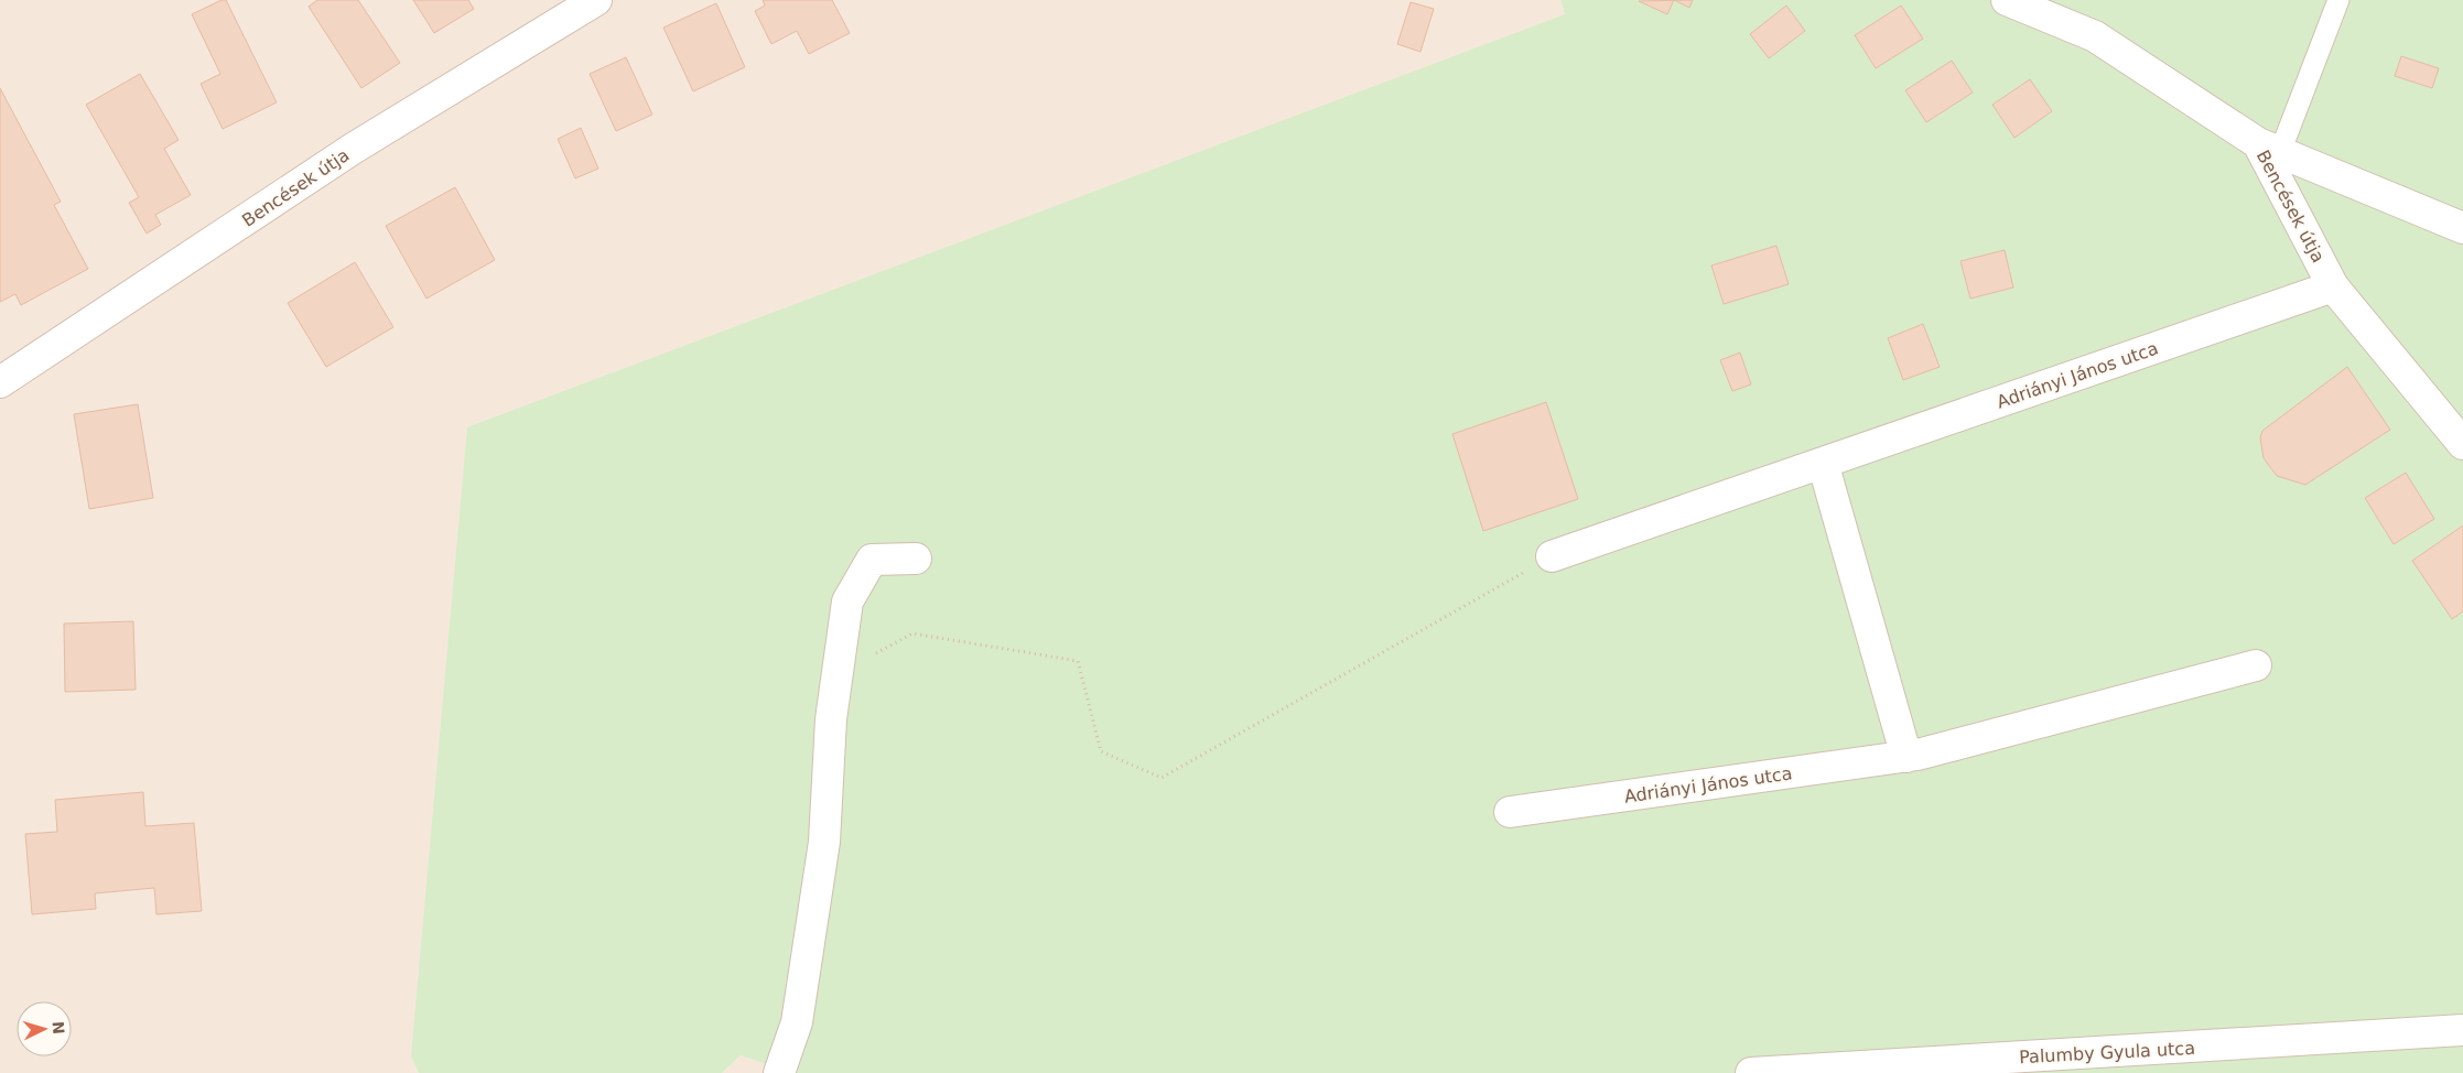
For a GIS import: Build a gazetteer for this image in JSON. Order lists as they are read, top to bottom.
{
  "streets": {
    "street": ["Bencések útja", "Adriányi János utca", "Palumby Gyula utca"]
  },
  "crossings": [
    ["Bencések útja", "Adriányi János utca"]
  ],
  "north": "right"
}
